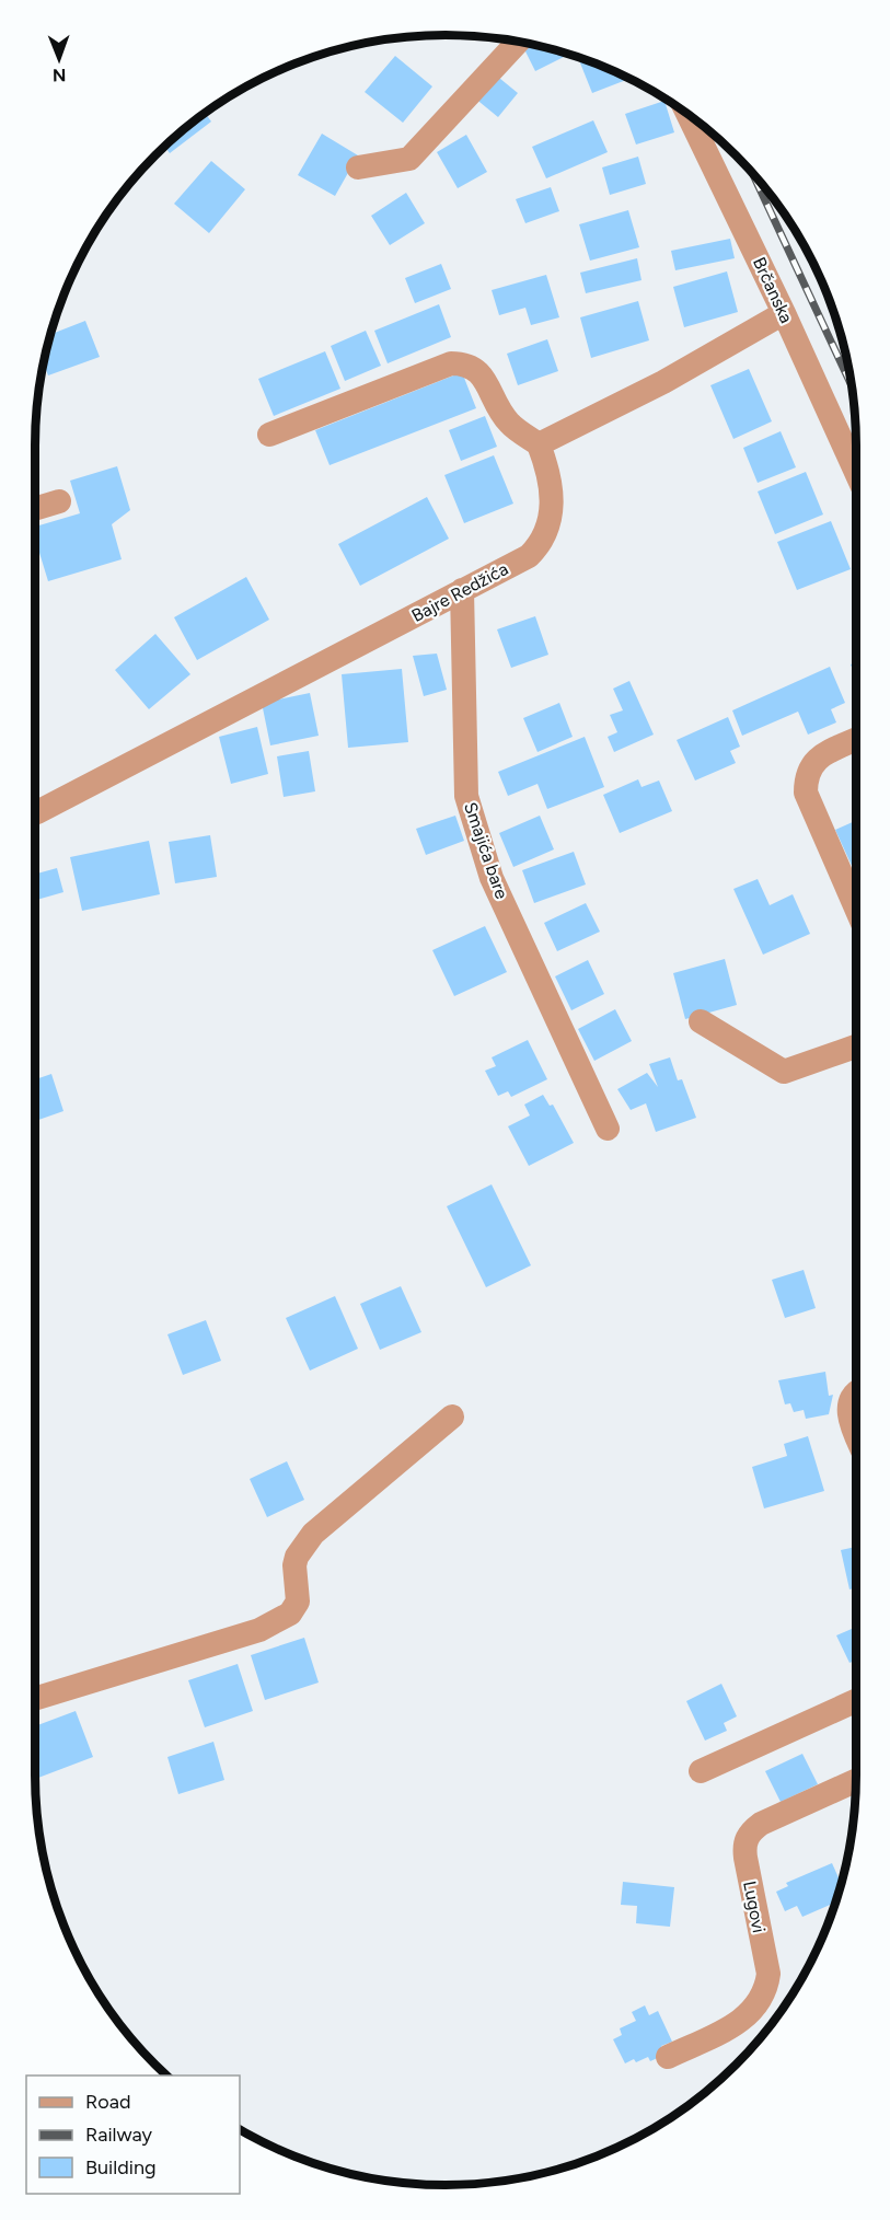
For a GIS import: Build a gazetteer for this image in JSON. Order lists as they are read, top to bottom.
{
  "streets": {
    "street": [
      "Brčanska",
      "Bajre Redžića",
      "Smajića bare",
      "Lugovi"
    ]
  },
  "crossings": [
    ["Bajre Redžića", "Smajića bare"]
  ],
  "legend": ["Road", "Railway", "Building"],
  "north": "bottom"
}
